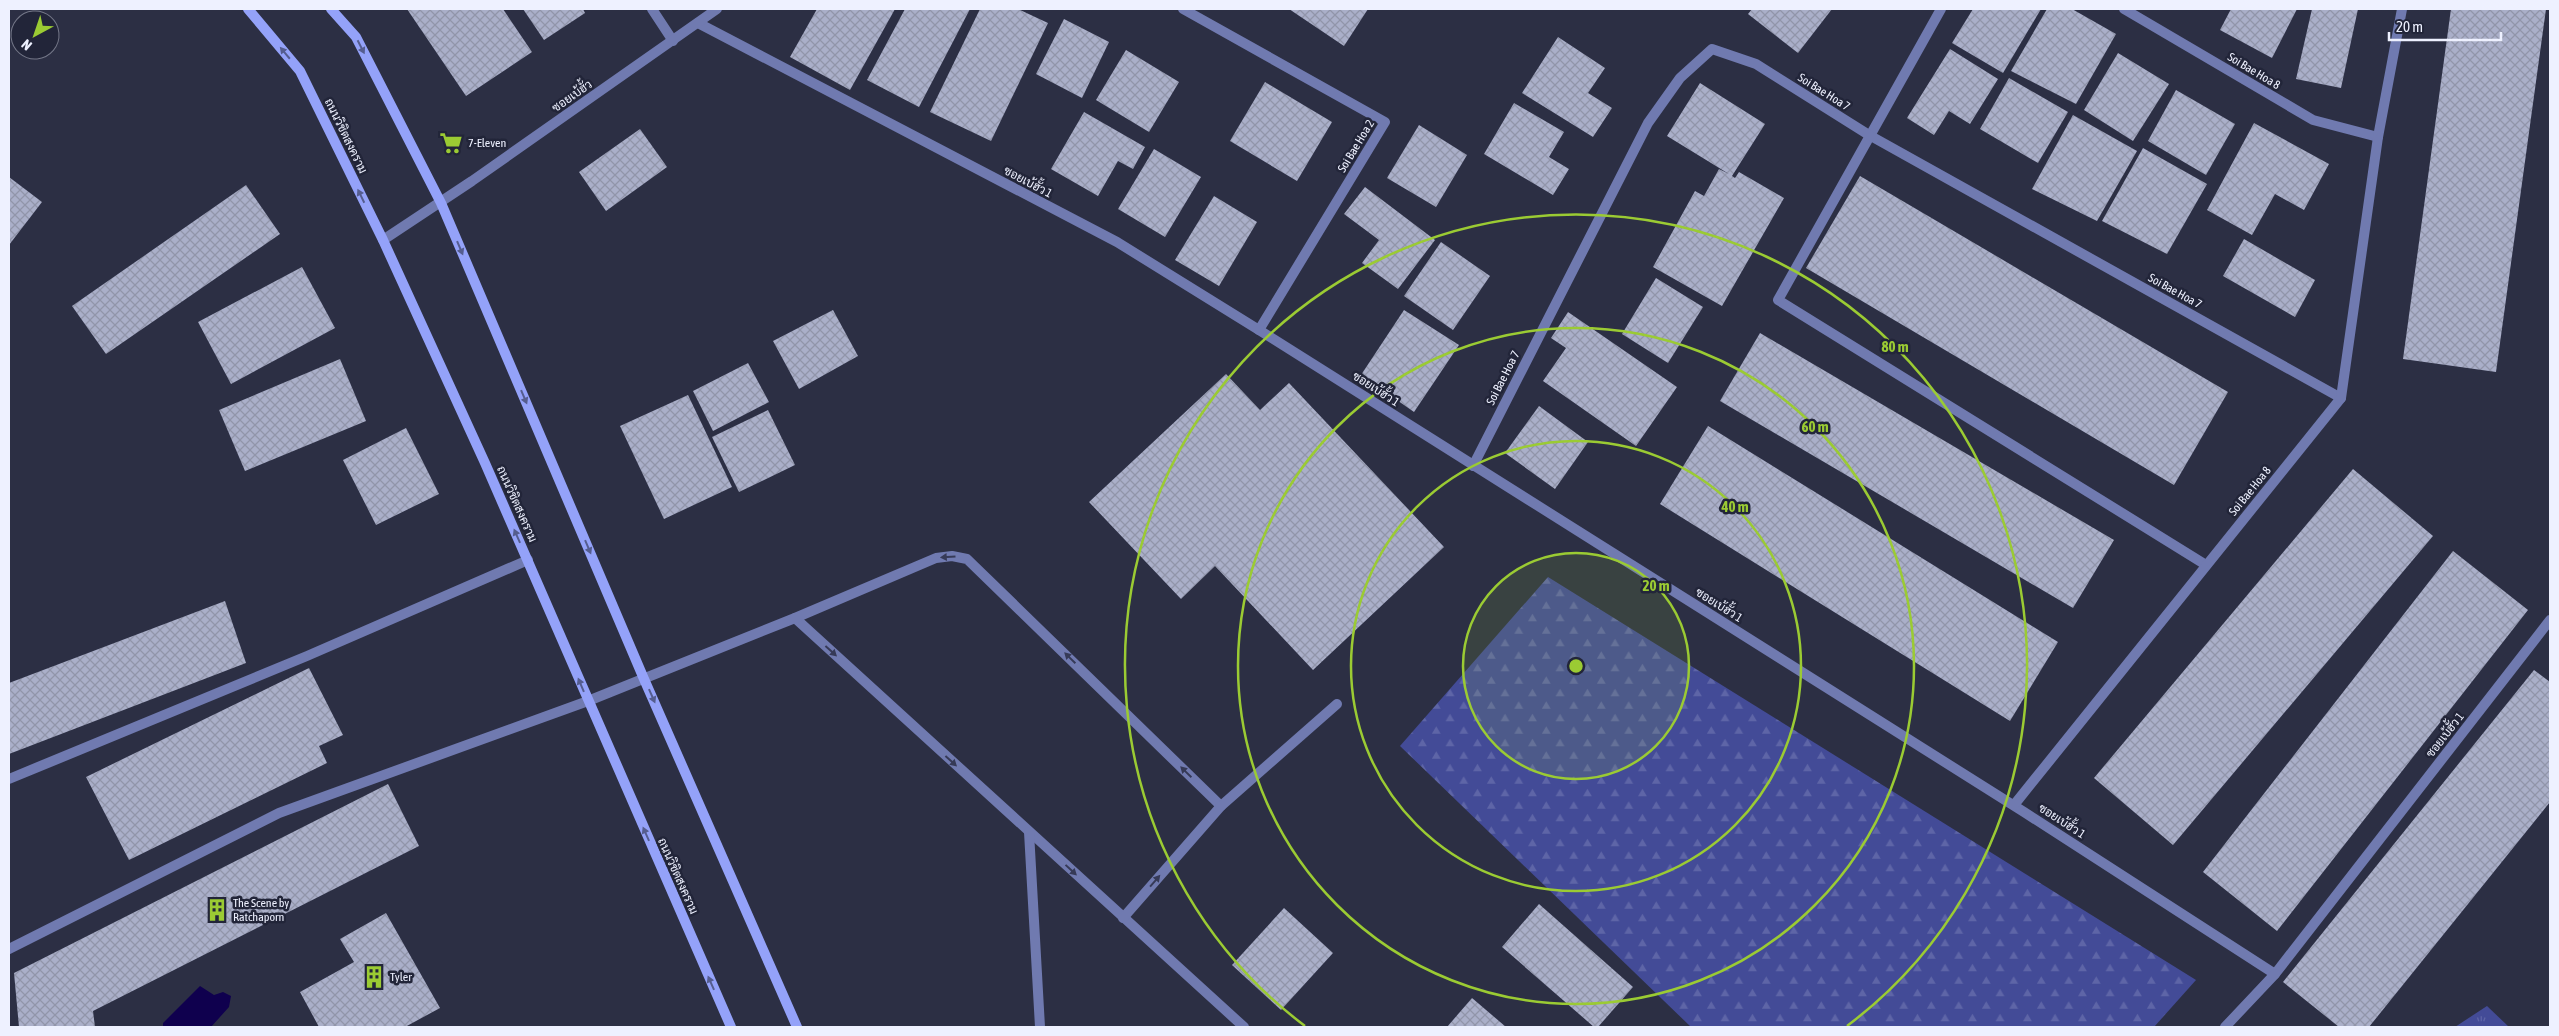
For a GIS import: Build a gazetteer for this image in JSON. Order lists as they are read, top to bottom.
{
  "streets": {
    "main road": ["ถนนวิชิตสงคราม"],
    "street": [
      "Soi Bae Hoa 8",
      "Soi Bae Hoa 7",
      "ซอยเบ้ฮั้ว",
      "Soi Bae Hoa 2",
      "ซอยเบ้ฮั้ว 1"
    ]
  },
  "crossings": [
    ["Soi Bae Hoa 8", "Soi Bae Hoa 7"],
    ["Soi Bae Hoa 8", "ซอยเบ้ฮั้ว 1"],
    ["Soi Bae Hoa 7", "ซอยเบ้ฮั้ว 1"],
    ["ซอยเบ้ฮั้ว", "ถนนวิชิตสงคราม"],
    ["ซอยเบ้ฮั้ว", "ซอยเบ้ฮั้ว 1"],
    ["Soi Bae Hoa 2", "ซอยเบ้ฮั้ว 1"]
  ],
  "places": {
    "supermarket": ["7-Eleven"],
    "building": ["The Scene by Ratchaporn", "Tyler"]
  },
  "scale_bar": "20 m",
  "north": "bottom left",
  "rings": [
    "80 m",
    "60 m",
    "40 m",
    "20 m"
  ]
}
